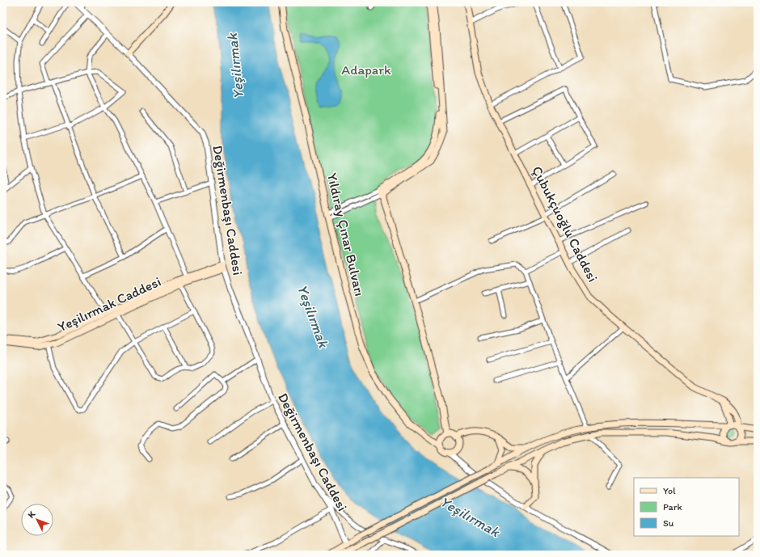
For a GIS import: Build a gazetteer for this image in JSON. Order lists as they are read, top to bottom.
{
  "streets": {
    "main road": ["Çubukçuoğlu Caddesi", "Yıldıray Çınar Bulvarı", "Yeşilırmak Caddesi"],
    "street": ["Değirmenbaşı Caddesi"]
  },
  "crossings": [
    ["Değirmenbaşı Caddesi", "Yeşilırmak Caddesi"]
  ],
  "water": ["Yeşilırmak"],
  "parks": ["Adapark"],
  "legend": ["Yol", "Park", "Su"],
  "north": "top left"
}
